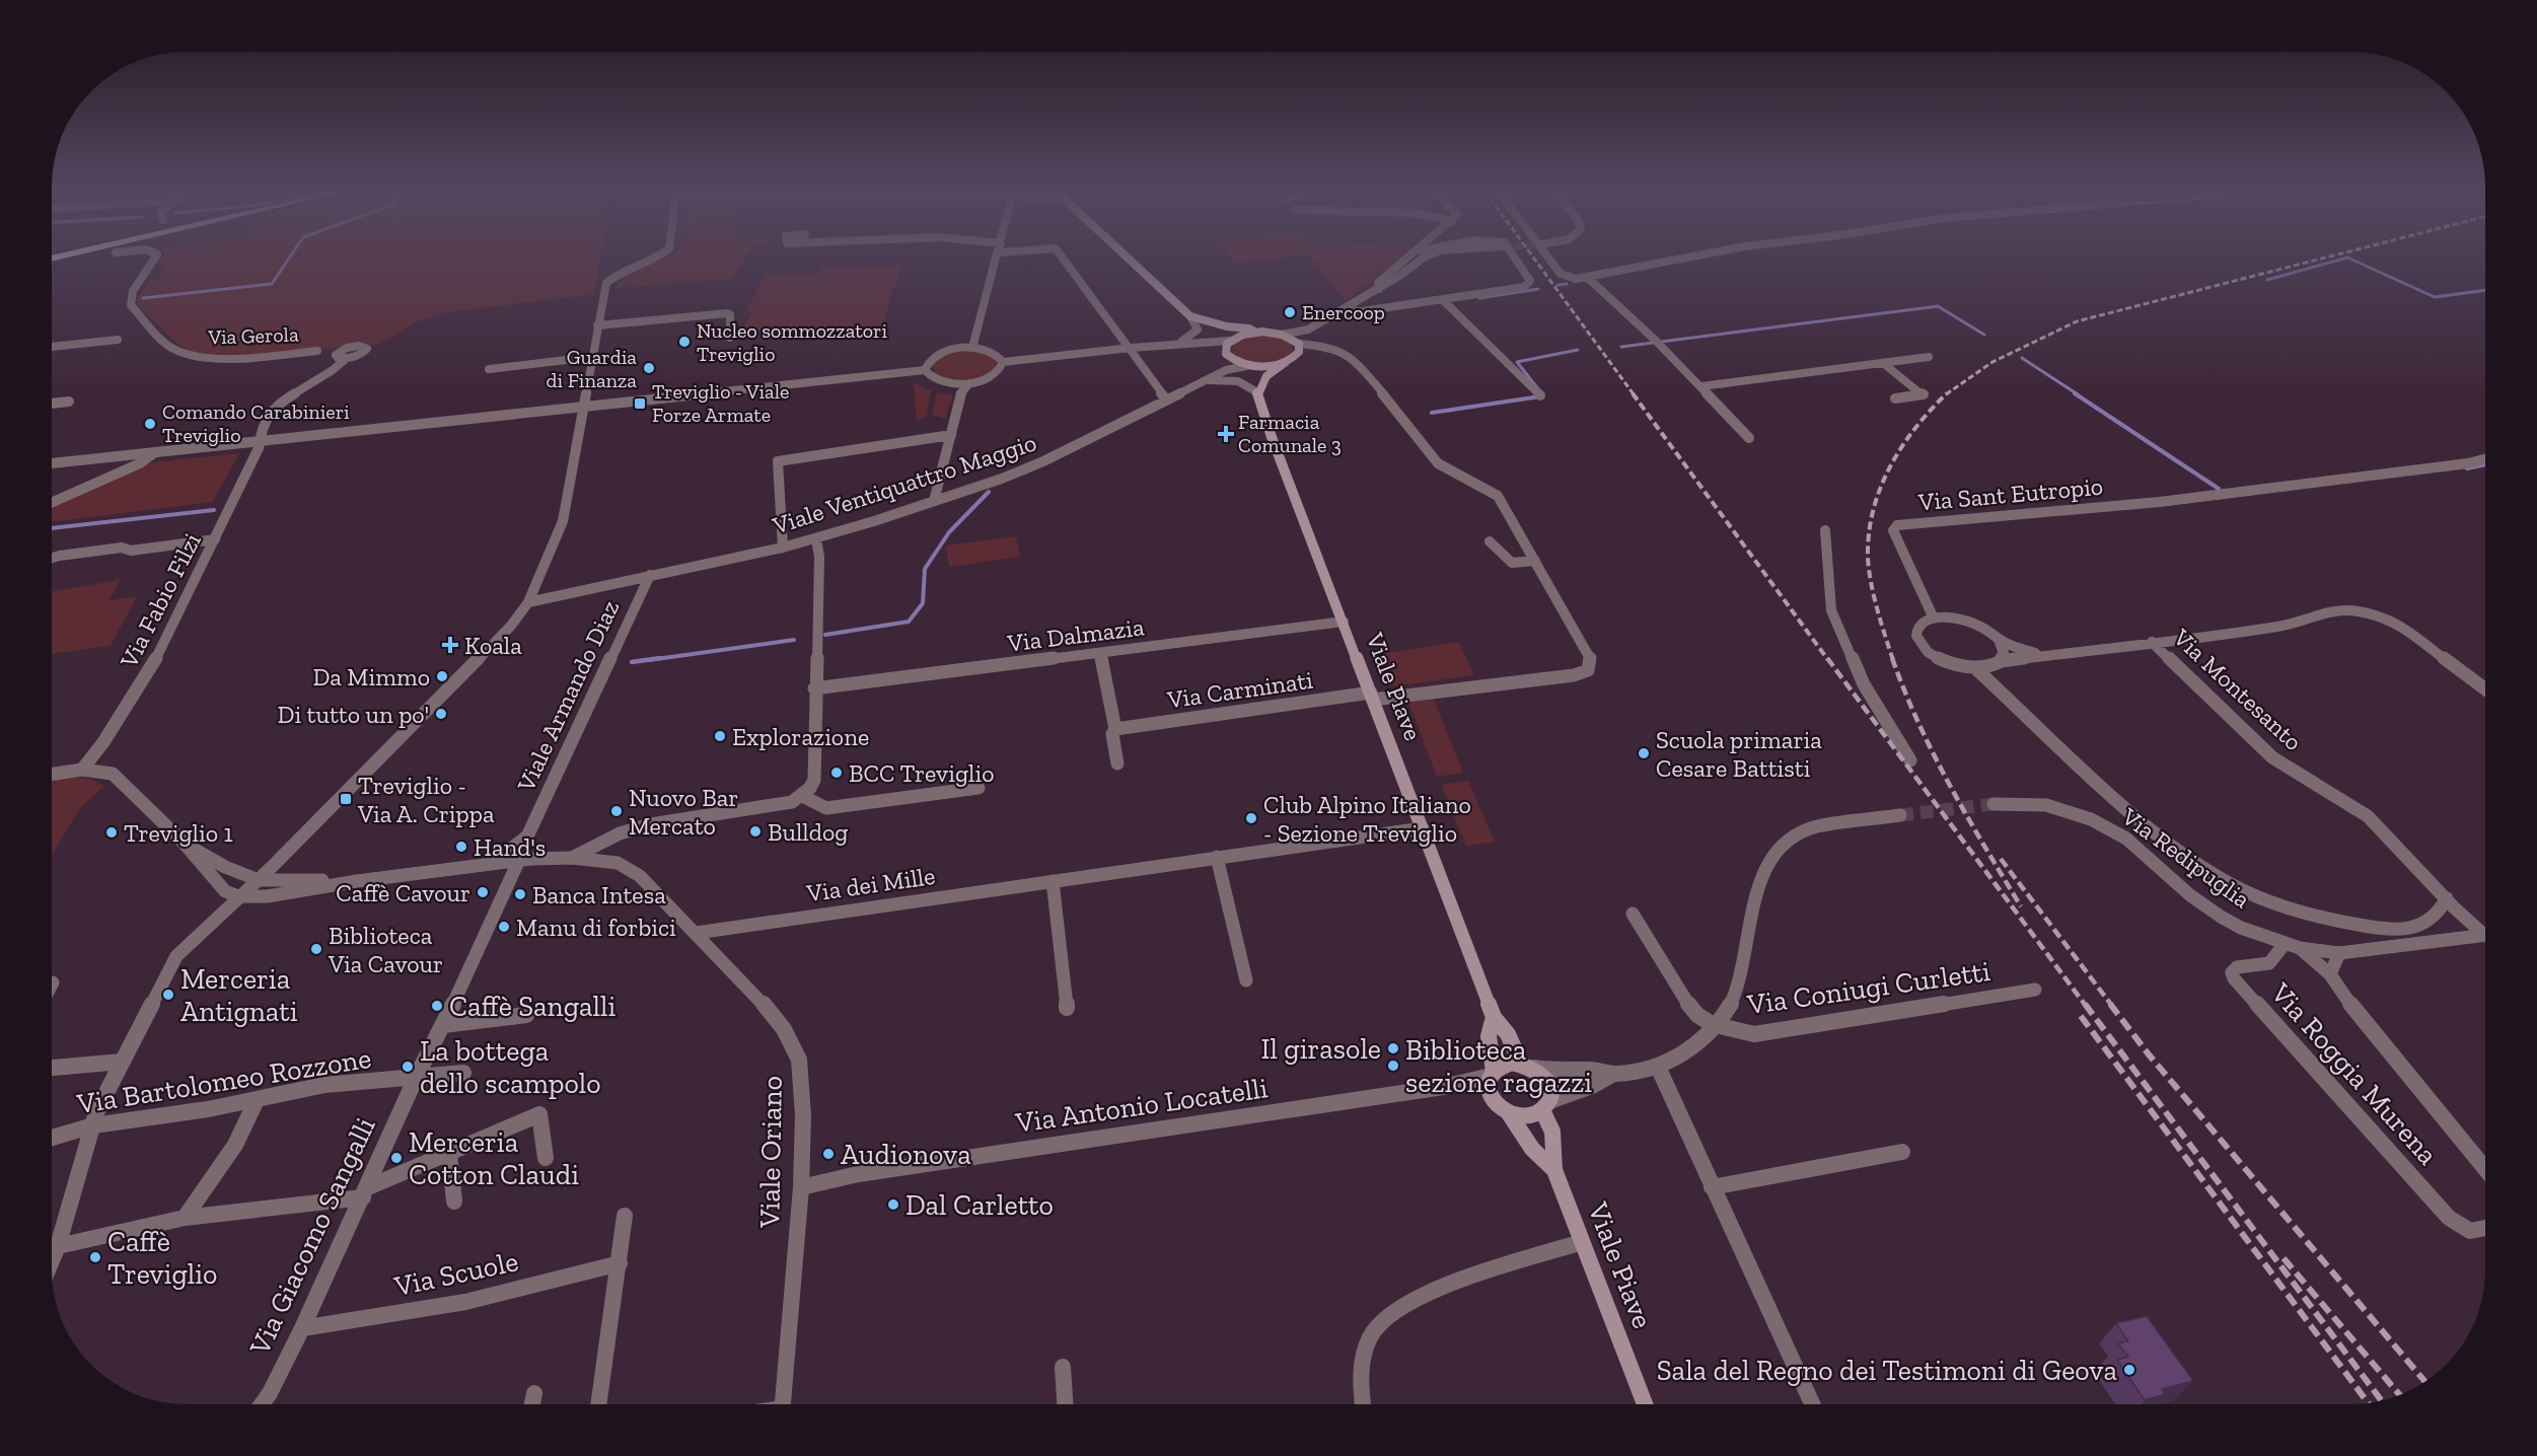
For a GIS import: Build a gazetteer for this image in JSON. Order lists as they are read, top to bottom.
{
  "streets": {
    "main road": ["Viale Piave"],
    "street": [
      "Via Gerola",
      "Viale Ventiquattro Maggio",
      "Via Sant Eutropio",
      "Via Fabio Filzi",
      "Via Dalmazia",
      "Via Carminati",
      "Via Montesanto",
      "Viale Armando Diaz",
      "Via Redipuglia",
      "Via dei Mille",
      "Via Coniugi Curletti",
      "Via Roggia Murena",
      "Via Bartolomeo Rozzone",
      "Via Antonio Locatelli",
      "Viale Oriano",
      "Via Giacomo Sangalli",
      "Via Scuole"
    ]
  },
  "crossings": [
    ["Viale Ventiquattro Maggio", "Viale Piave"],
    ["Viale Ventiquattro Maggio", "Viale Armando Diaz"],
    ["Via Dalmazia", "Viale Piave"],
    ["Viale Piave", "Via Carminati"],
    ["Viale Piave", "Via dei Mille"],
    ["Viale Piave", "Via Coniugi Curletti"],
    ["Viale Piave", "Via Antonio Locatelli"],
    ["Viale Armando Diaz", "Viale Oriano"],
    ["Via Redipuglia", "Via Roggia Murena"],
    ["Via dei Mille", "Viale Oriano"],
    ["Via Coniugi Curletti", "Via Antonio Locatelli"],
    ["Via Bartolomeo Rozzone", "Via Giacomo Sangalli"],
    ["Via Antonio Locatelli", "Viale Oriano"],
    ["Viale Oriano", "Via Giacomo Sangalli"],
    ["Via Giacomo Sangalli", "Via Scuole"]
  ],
  "places": {
    "other": [
      "Enercoop",
      "Nucleo sommozzatori Treviglio",
      "Guardia di Finanza",
      "Comando Carabinieri Treviglio",
      "Da Mimmo",
      "Di tutto un po'",
      "Explorazione",
      "Scuola primaria Cesare Battisti",
      "BCC Treviglio",
      "Nuovo Bar Mercato",
      "Club Alpino Italiano - Sezione Treviglio",
      "Bulldog",
      "Treviglio 1",
      "Hand's",
      "Caffè Cavour",
      "Banca Intesa",
      "Manu di forbici",
      "Biblioteca Via Cavour",
      "Merceria Antignati",
      "Caffè Sangalli",
      "Il girasole",
      "Biblioteca sezione ragazzi",
      "La bottega dello scampolo",
      "Audionova",
      "Merceria Cotton Claudi",
      "Dal Carletto",
      "Caffè Treviglio",
      "Sala del Regno dei Testimoni di Geova"
    ],
    "transit": ["Treviglio - Viale Forze Armate", "Treviglio - Via A. Crippa"],
    "health": ["Farmacia Comunale 3", "Koala"]
  }
}
